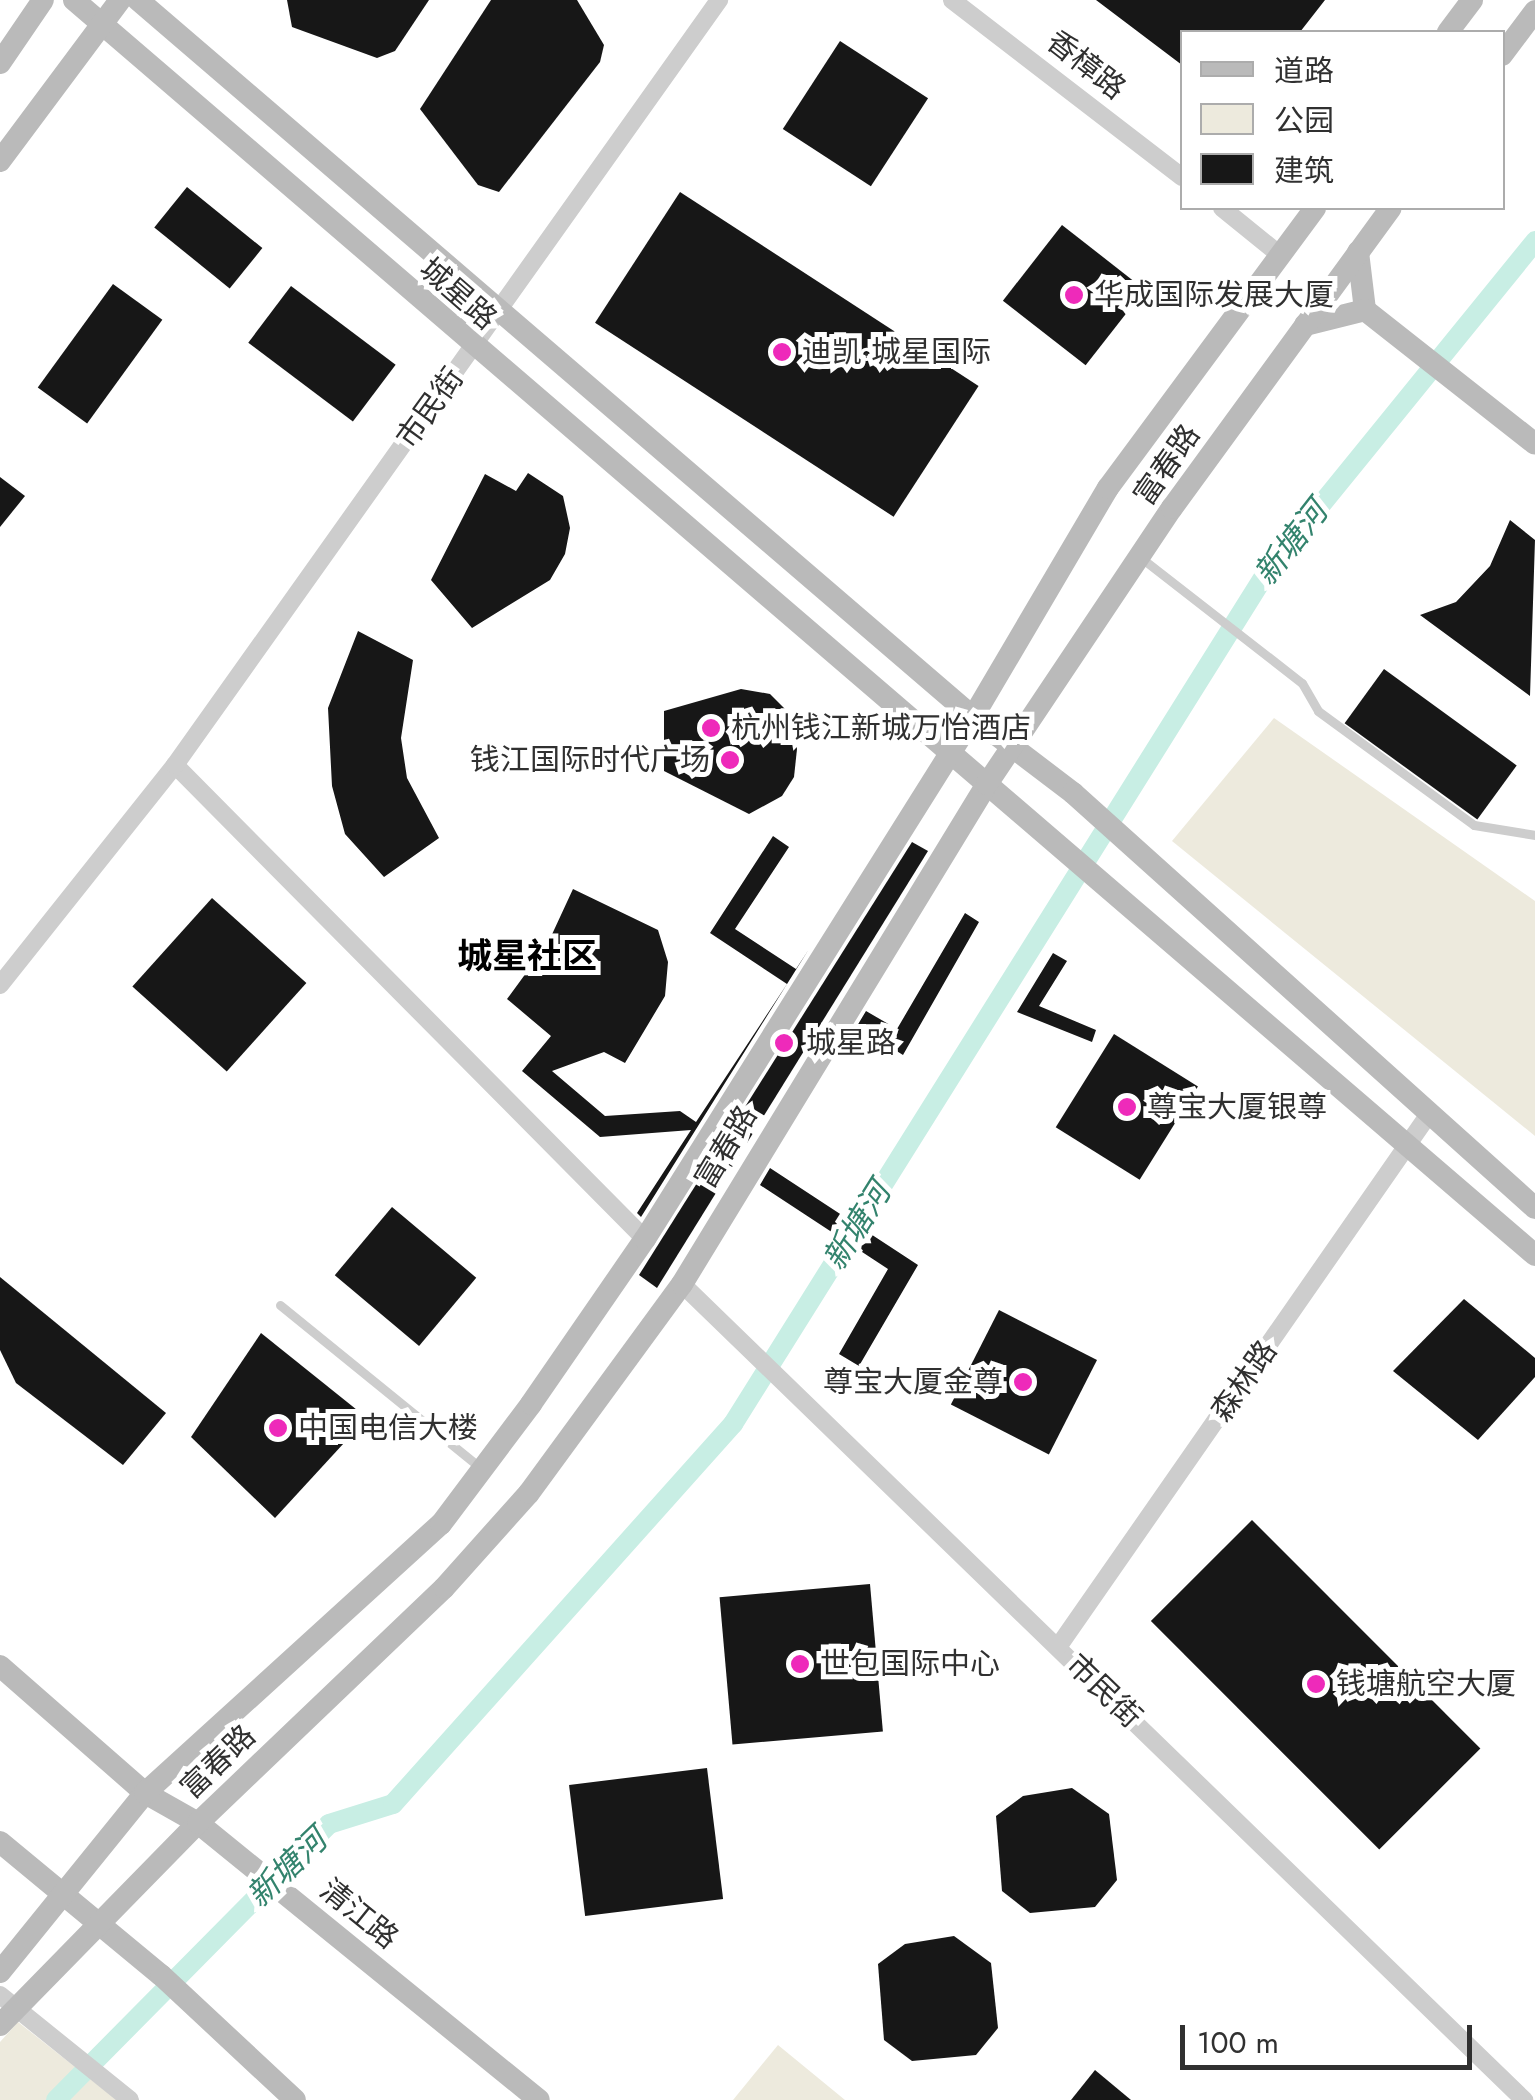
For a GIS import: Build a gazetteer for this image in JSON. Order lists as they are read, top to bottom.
{
  "streets": {
    "main road": ["城星路", "富春路", "清江路"],
    "street": ["香樟路", "市民街", "森林路"]
  },
  "crossings": [
    ["城星路", "市民街"],
    ["城星路", "富春路"],
    ["城星路", "森林路"],
    ["市民街", "富春路"],
    ["市民街", "森林路"],
    ["富春路", "清江路"]
  ],
  "districts": ["城星社区"],
  "water": ["新塘河"],
  "places": [
    "华成国际发展大厦",
    "迪凯·城星国际",
    "杭州钱江新城万怡酒店",
    "钱江国际时代广场",
    "城星路",
    "尊宝大厦银尊",
    "尊宝大厦金尊",
    "中国电信大楼",
    "世包国际中心",
    "钱塘航空大厦"
  ],
  "legend": ["道路", "公园", "建筑"],
  "scale_bar": "100 m"
}
